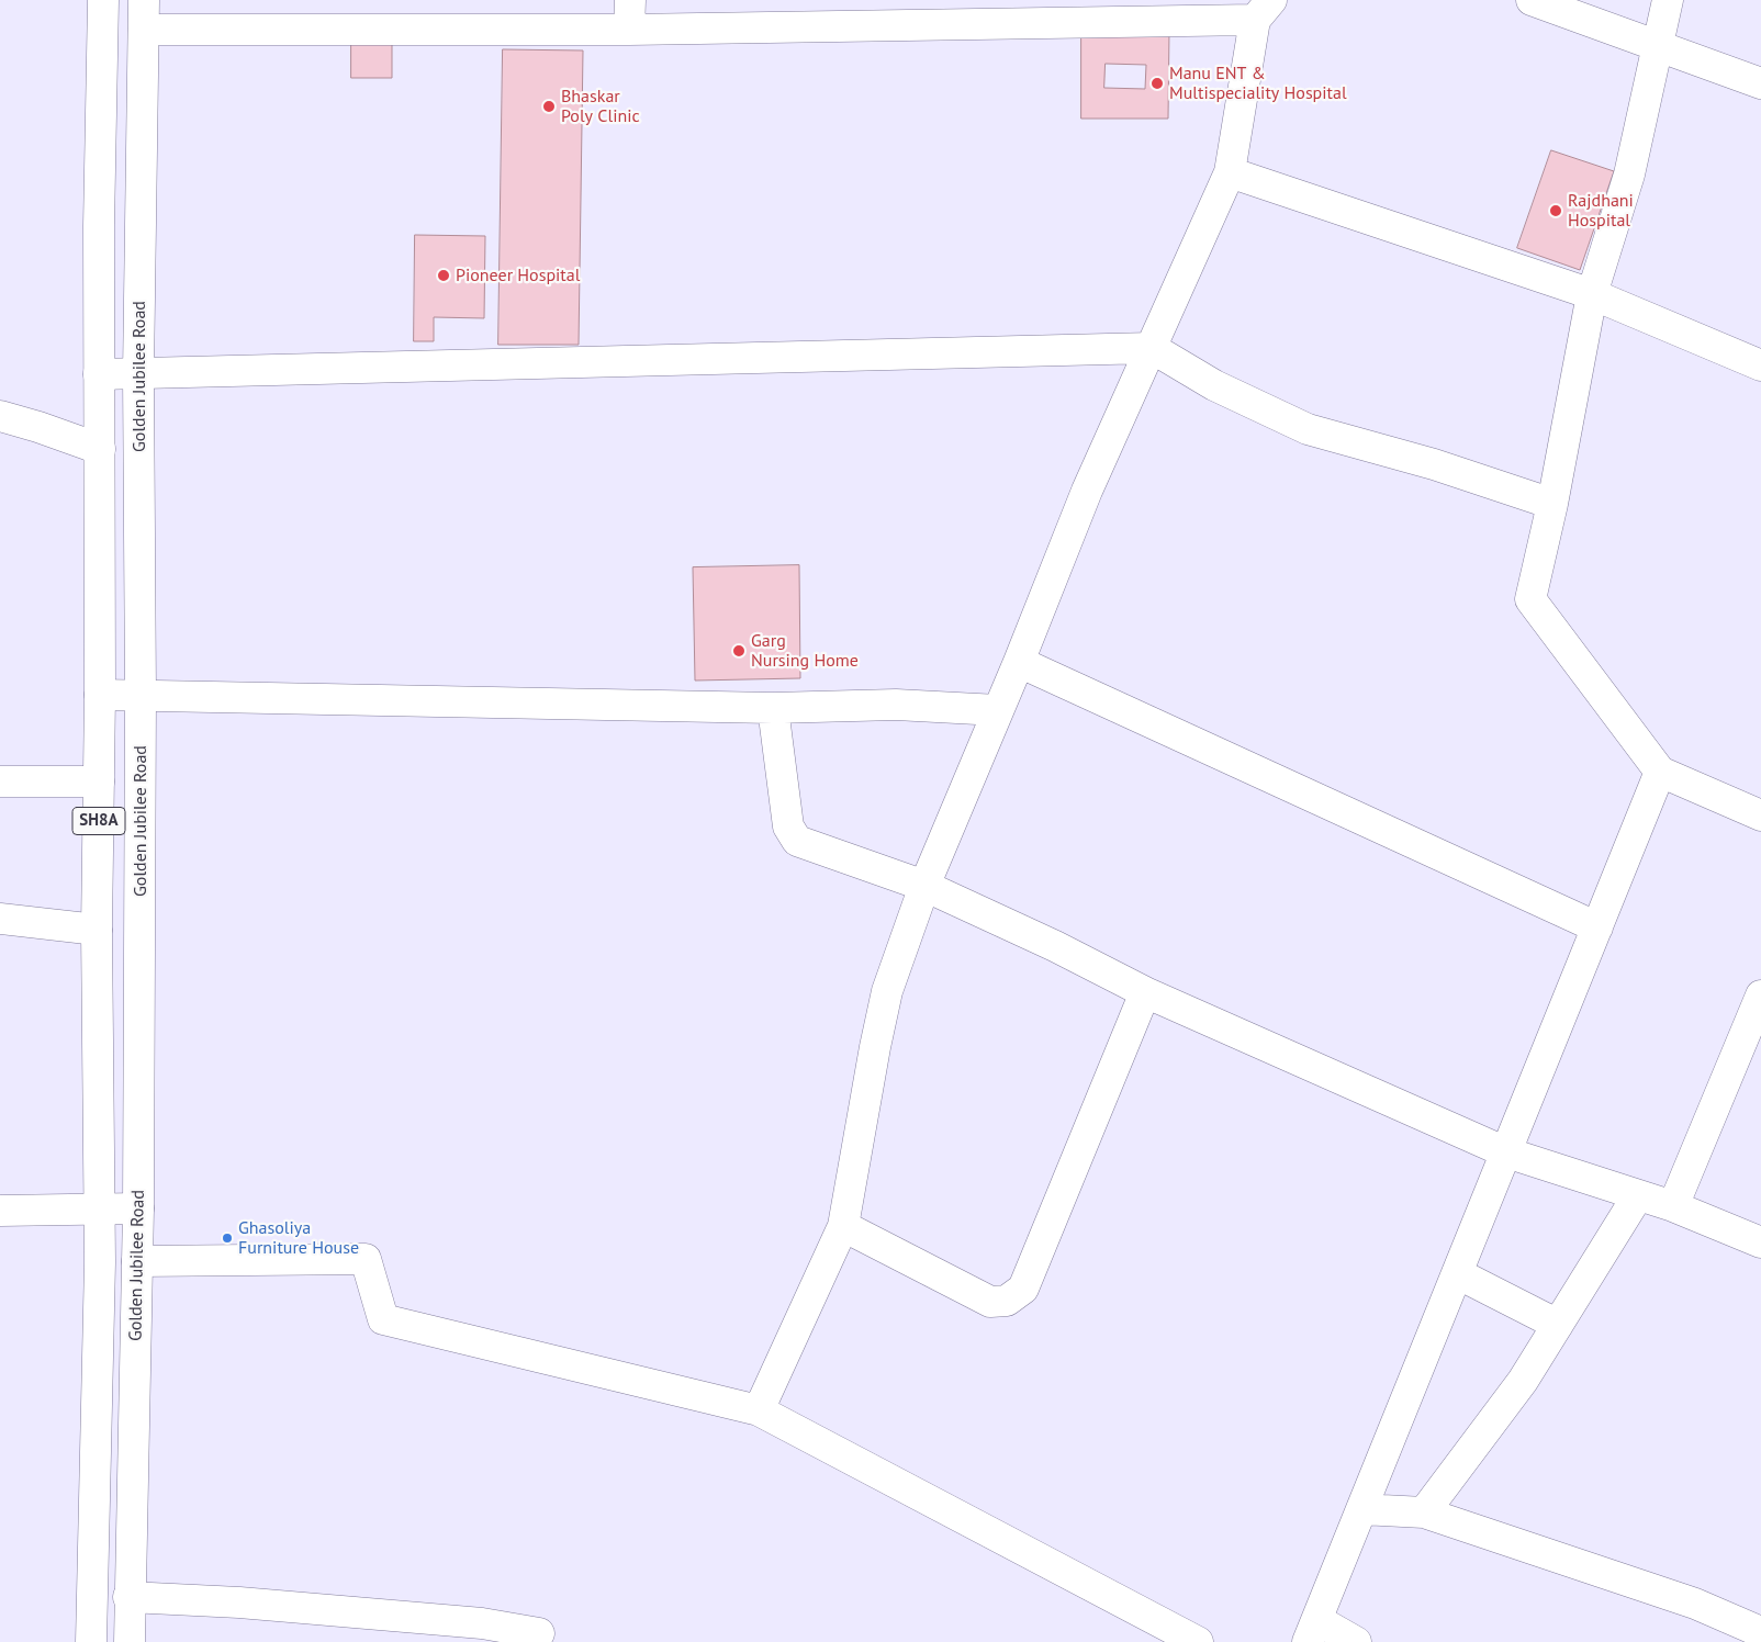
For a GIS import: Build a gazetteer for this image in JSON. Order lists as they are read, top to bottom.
{
  "streets": {
    "street": ["Golden Jubilee Road", "SH8A"]
  },
  "places": [
    "Manu ENT & Multispeciality Hospital",
    "Bhaskar Poly Clinic",
    "Rajdhani Hospital",
    "Pioneer Hospital",
    "Garg Nursing Home",
    "Ghasoliya Furniture House"
  ]
}
